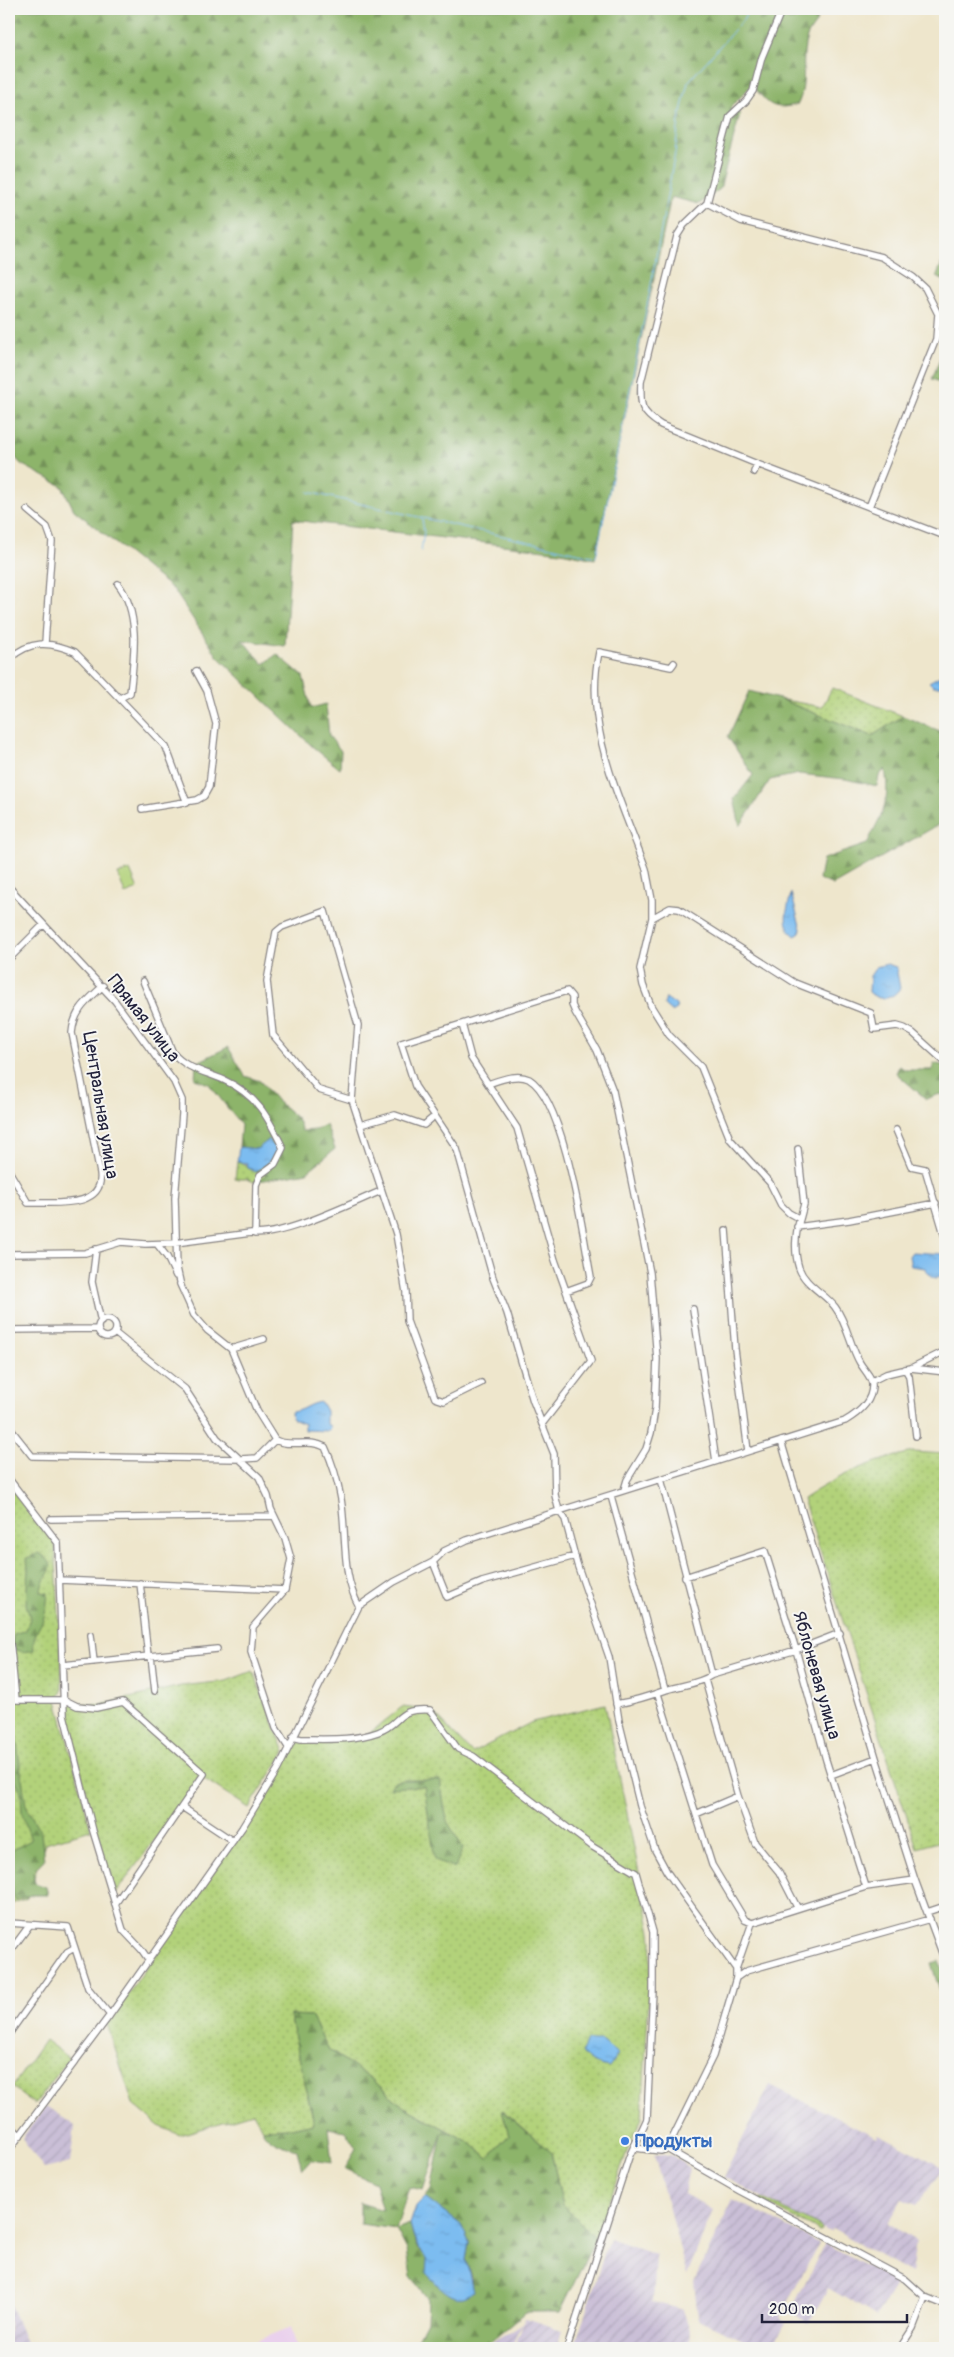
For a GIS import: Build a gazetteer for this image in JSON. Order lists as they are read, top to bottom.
{
  "streets": {
    "street": ["Прямая улица", "Центральная улица", "Яблоневая улица"]
  },
  "crossings": [
    ["Прямая улица", "Центральная улица"]
  ],
  "places": ["Продукты"],
  "scale_bar": "200 m"
}
